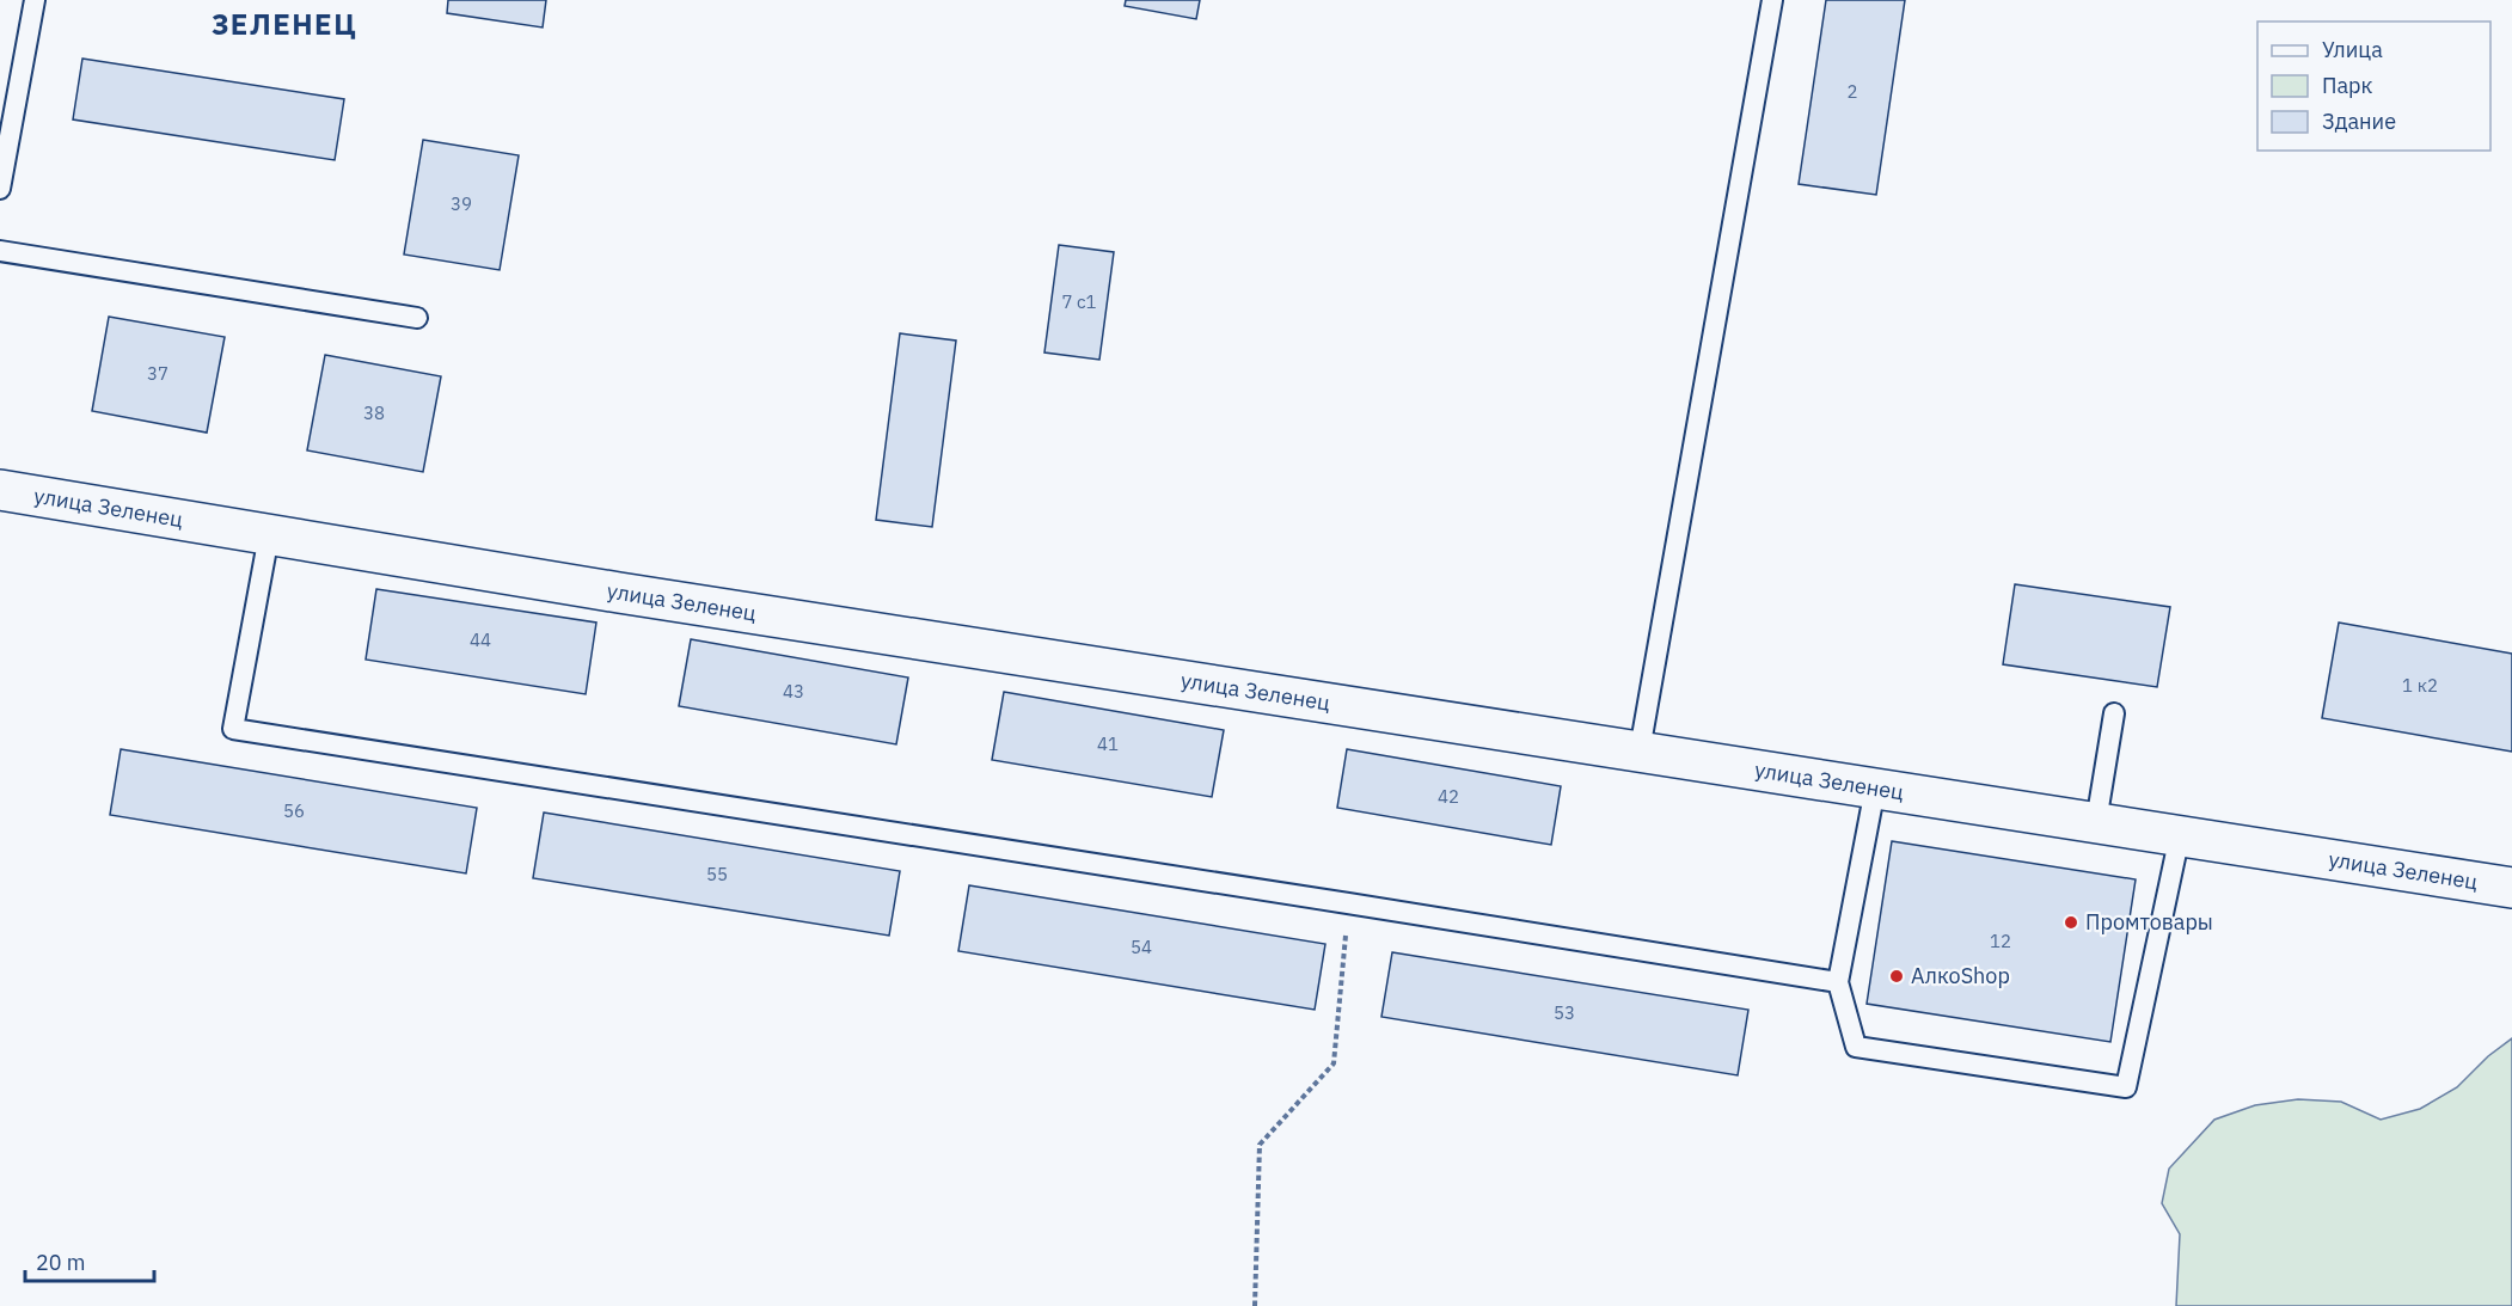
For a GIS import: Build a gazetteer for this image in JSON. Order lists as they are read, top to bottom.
{
  "streets": {
    "street": ["улица Зеленец"]
  },
  "districts": ["ЗЕЛЕНЕЦ"],
  "places": ["Промтовары", "АлкоShop"],
  "house_numbers": [
    "2",
    "39",
    "7 с1",
    "37",
    "38",
    "44",
    "1 к2",
    "43",
    "41",
    "42",
    "56",
    "55",
    "12",
    "54",
    "53"
  ],
  "legend": ["Улица", "Парк", "Здание"],
  "scale_bar": "20 m"
}
